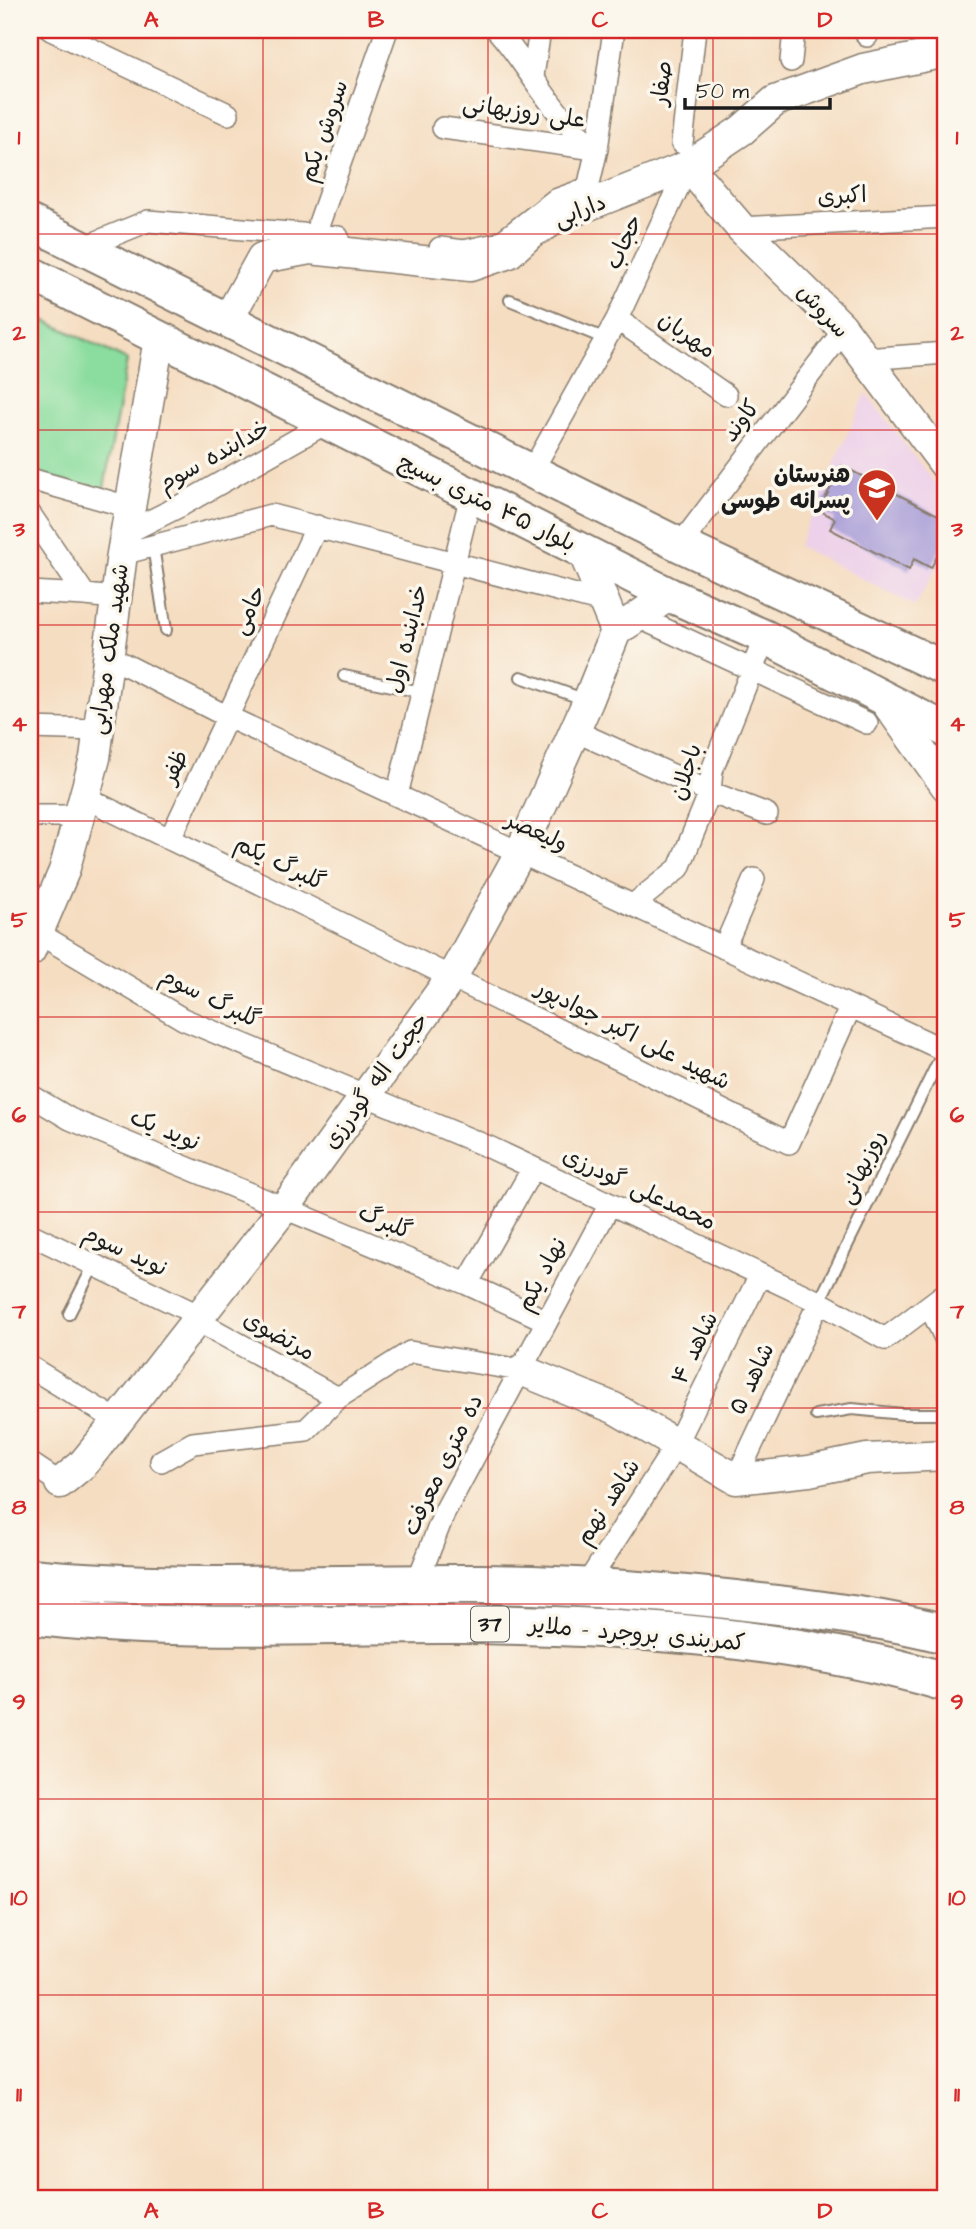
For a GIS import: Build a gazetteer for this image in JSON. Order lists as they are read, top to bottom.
{
  "streets": {
    "highway": ["37", "کمربندی بروجرد - ملایر"],
    "main road": ["بلوار ۴۵ متری بسیج"],
    "street": [
      "صفار",
      "علی روزبهانی",
      "سروش یکم",
      "اکبری",
      "دارابی",
      "حجاب",
      "سروش",
      "مهربان",
      "کاوند",
      "خدابنده سوم",
      "حامی",
      "خدابنده اول",
      "شهید ملک مهرابی",
      "ظفر",
      "باجلان",
      "ولیعصر",
      "گلبرگ یکم",
      "گلبرگ سوم",
      "شهید علی اکبر جوادپور",
      "حجت اله گودرزی",
      "نوید یک",
      "محمدعلی گودرزی",
      "گلبرگ",
      "نوید سوم",
      "نهاد یکم",
      "مرتضوی",
      "شاهد ۴",
      "شاهد ۵",
      "ده متری معرفت",
      "شاهد نهم"
    ],
    "lane": ["روزبهانی"]
  },
  "crossings": [
    ["صفار", "دارابی"],
    ["صفار", "حجاب"],
    ["صفار", "سروش"],
    ["سروش یکم", "دارابی"],
    ["اکبری", "سروش"],
    ["دارابی", "حجاب"],
    ["دارابی", "سروش"],
    ["دارابی", "بلوار ۴۵ متری بسیج"],
    ["حجاب", "سروش"],
    ["حجاب", "مهربان"],
    ["حجاب", "بلوار ۴۵ متری بسیج"],
    ["سروش", "کاوند"],
    ["کاوند", "بلوار ۴۵ متری بسیج"],
    ["خدابنده سوم", "بلوار ۴۵ متری بسیج"],
    ["خدابنده سوم", "شهید ملک مهرابی"],
    ["بلوار ۴۵ متری بسیج", "خدابنده اول"],
    ["بلوار ۴۵ متری بسیج", "شهید ملک مهرابی"],
    ["بلوار ۴۵ متری بسیج", "باجلان"],
    ["حامی", "ظفر"],
    ["حامی", "ولیعصر"],
    ["خدابنده اول", "ولیعصر"],
    ["شهید ملک مهرابی", "ولیعصر"],
    ["شهید ملک مهرابی", "گلبرگ یکم"],
    ["شهید ملک مهرابی", "گلبرگ سوم"],
    ["ظفر", "ولیعصر"],
    ["ظفر", "گلبرگ یکم"],
    ["باجلان", "ولیعصر"],
    ["ولیعصر", "شهید علی اکبر جوادپور"],
    ["ولیعصر", "حجت اله گودرزی"],
    ["ولیعصر", "روزبهانی"],
    ["گلبرگ یکم", "شهید علی اکبر جوادپور"],
    ["گلبرگ یکم", "حجت اله گودرزی"],
    ["گلبرگ سوم", "حجت اله گودرزی"],
    ["گلبرگ سوم", "محمدعلی گودرزی"],
    ["شهید علی اکبر جوادپور", "حجت اله گودرزی"],
    ["حجت اله گودرزی", "نوید یک"],
    ["حجت اله گودرزی", "محمدعلی گودرزی"],
    ["حجت اله گودرزی", "گلبرگ"],
    ["حجت اله گودرزی", "نوید سوم"],
    ["حجت اله گودرزی", "مرتضوی"],
    ["نوید یک", "گلبرگ"],
    ["روزبهانی", "محمدعلی گودرزی"],
    ["روزبهانی", "شاهد ۵"],
    ["محمدعلی گودرزی", "نهاد یکم"],
    ["محمدعلی گودرزی", "شاهد ۴"],
    ["محمدعلی گودرزی", "شاهد ۵"],
    ["گلبرگ", "نهاد یکم"],
    ["نوید سوم", "مرتضوی"],
    ["نهاد یکم", "ده متری معرفت"],
    ["شاهد ۴", "شاهد نهم"],
    ["ده متری معرفت", "کمربندی بروجرد - ملایر"],
    ["شاهد نهم", "کمربندی بروجرد - ملایر"]
  ],
  "places": {
    "school or university": ["هنرستان پسرانه طوسی"]
  },
  "scale_bar": "50 m",
  "grid": {
    "columns": [
      "A",
      "B",
      "C",
      "D"
    ],
    "rows": [
      "1",
      "2",
      "3",
      "4",
      "5",
      "6",
      "7",
      "8",
      "9",
      "10",
      "11"
    ]
  }
}
